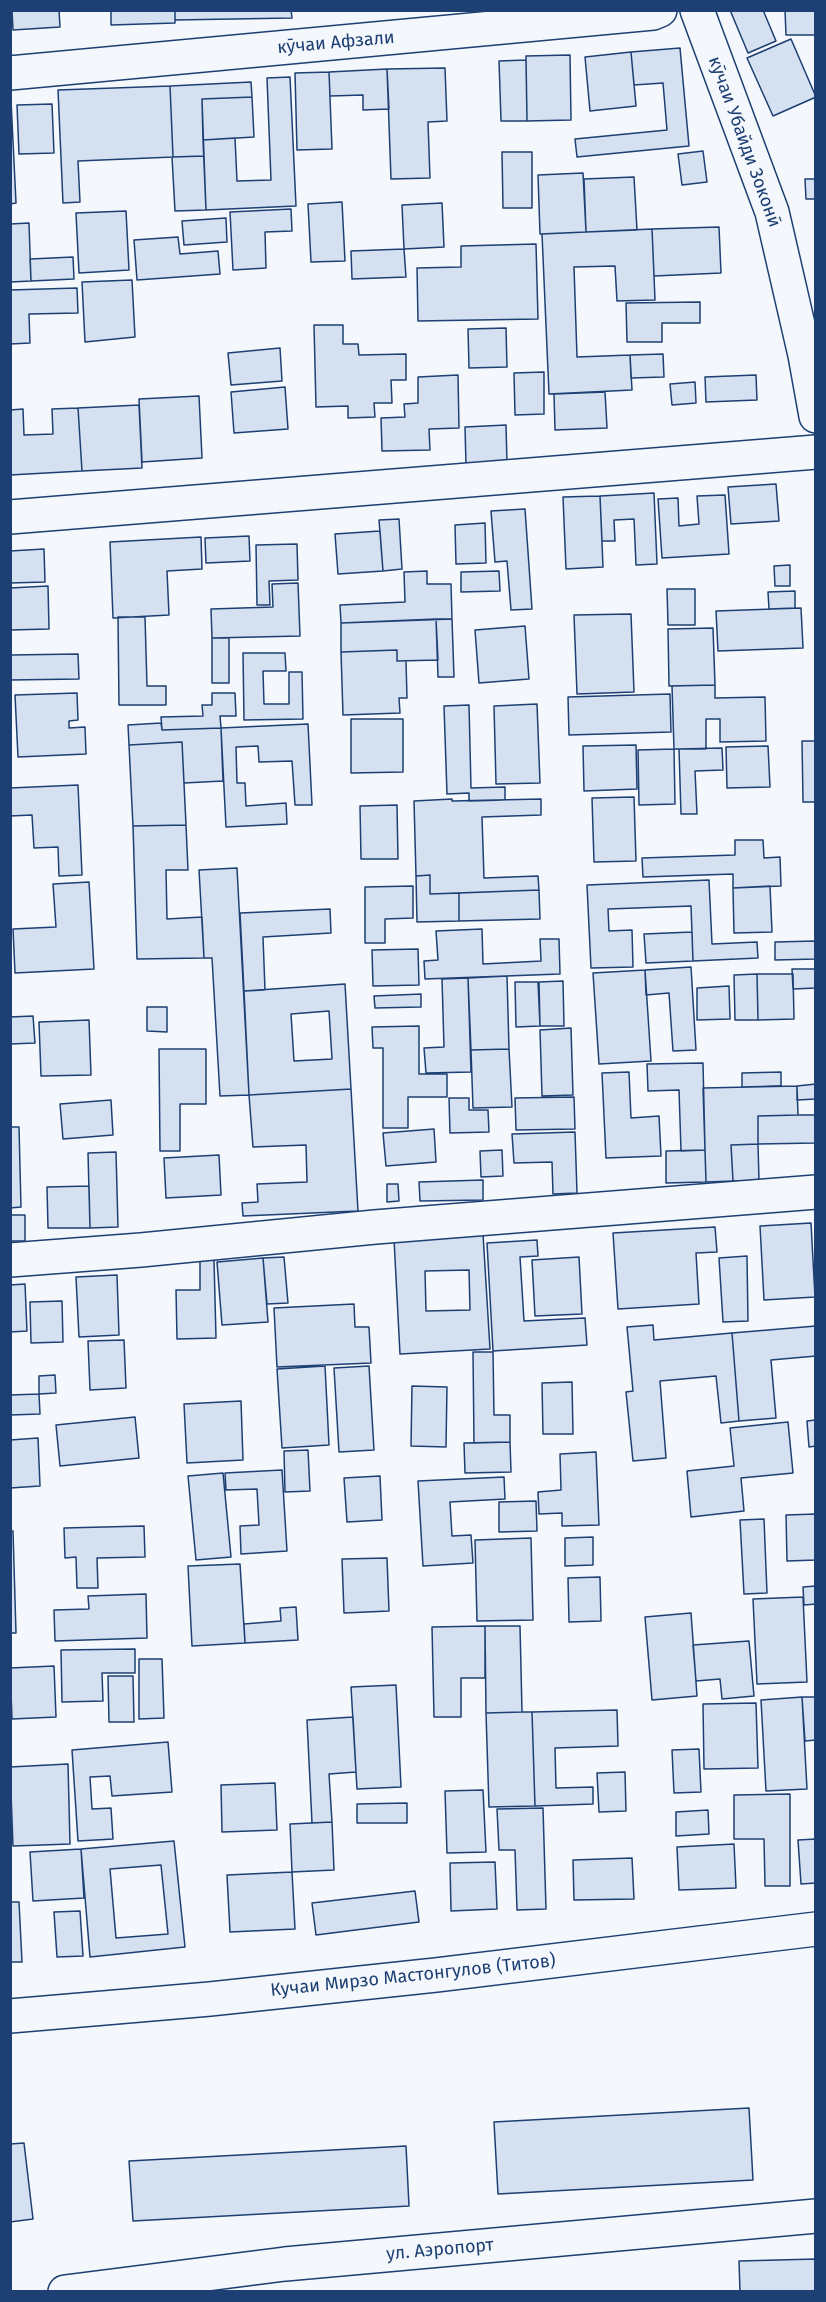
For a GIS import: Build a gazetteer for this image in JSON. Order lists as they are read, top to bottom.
{
  "streets": {
    "street": [
      "кӯчаи Афзали",
      "кӯчаи Убайди Зоконӣ",
      "Кучаи Мирзо Мастонгулов (Титов)",
      "ул. Аэропорт"
    ]
  }
}
